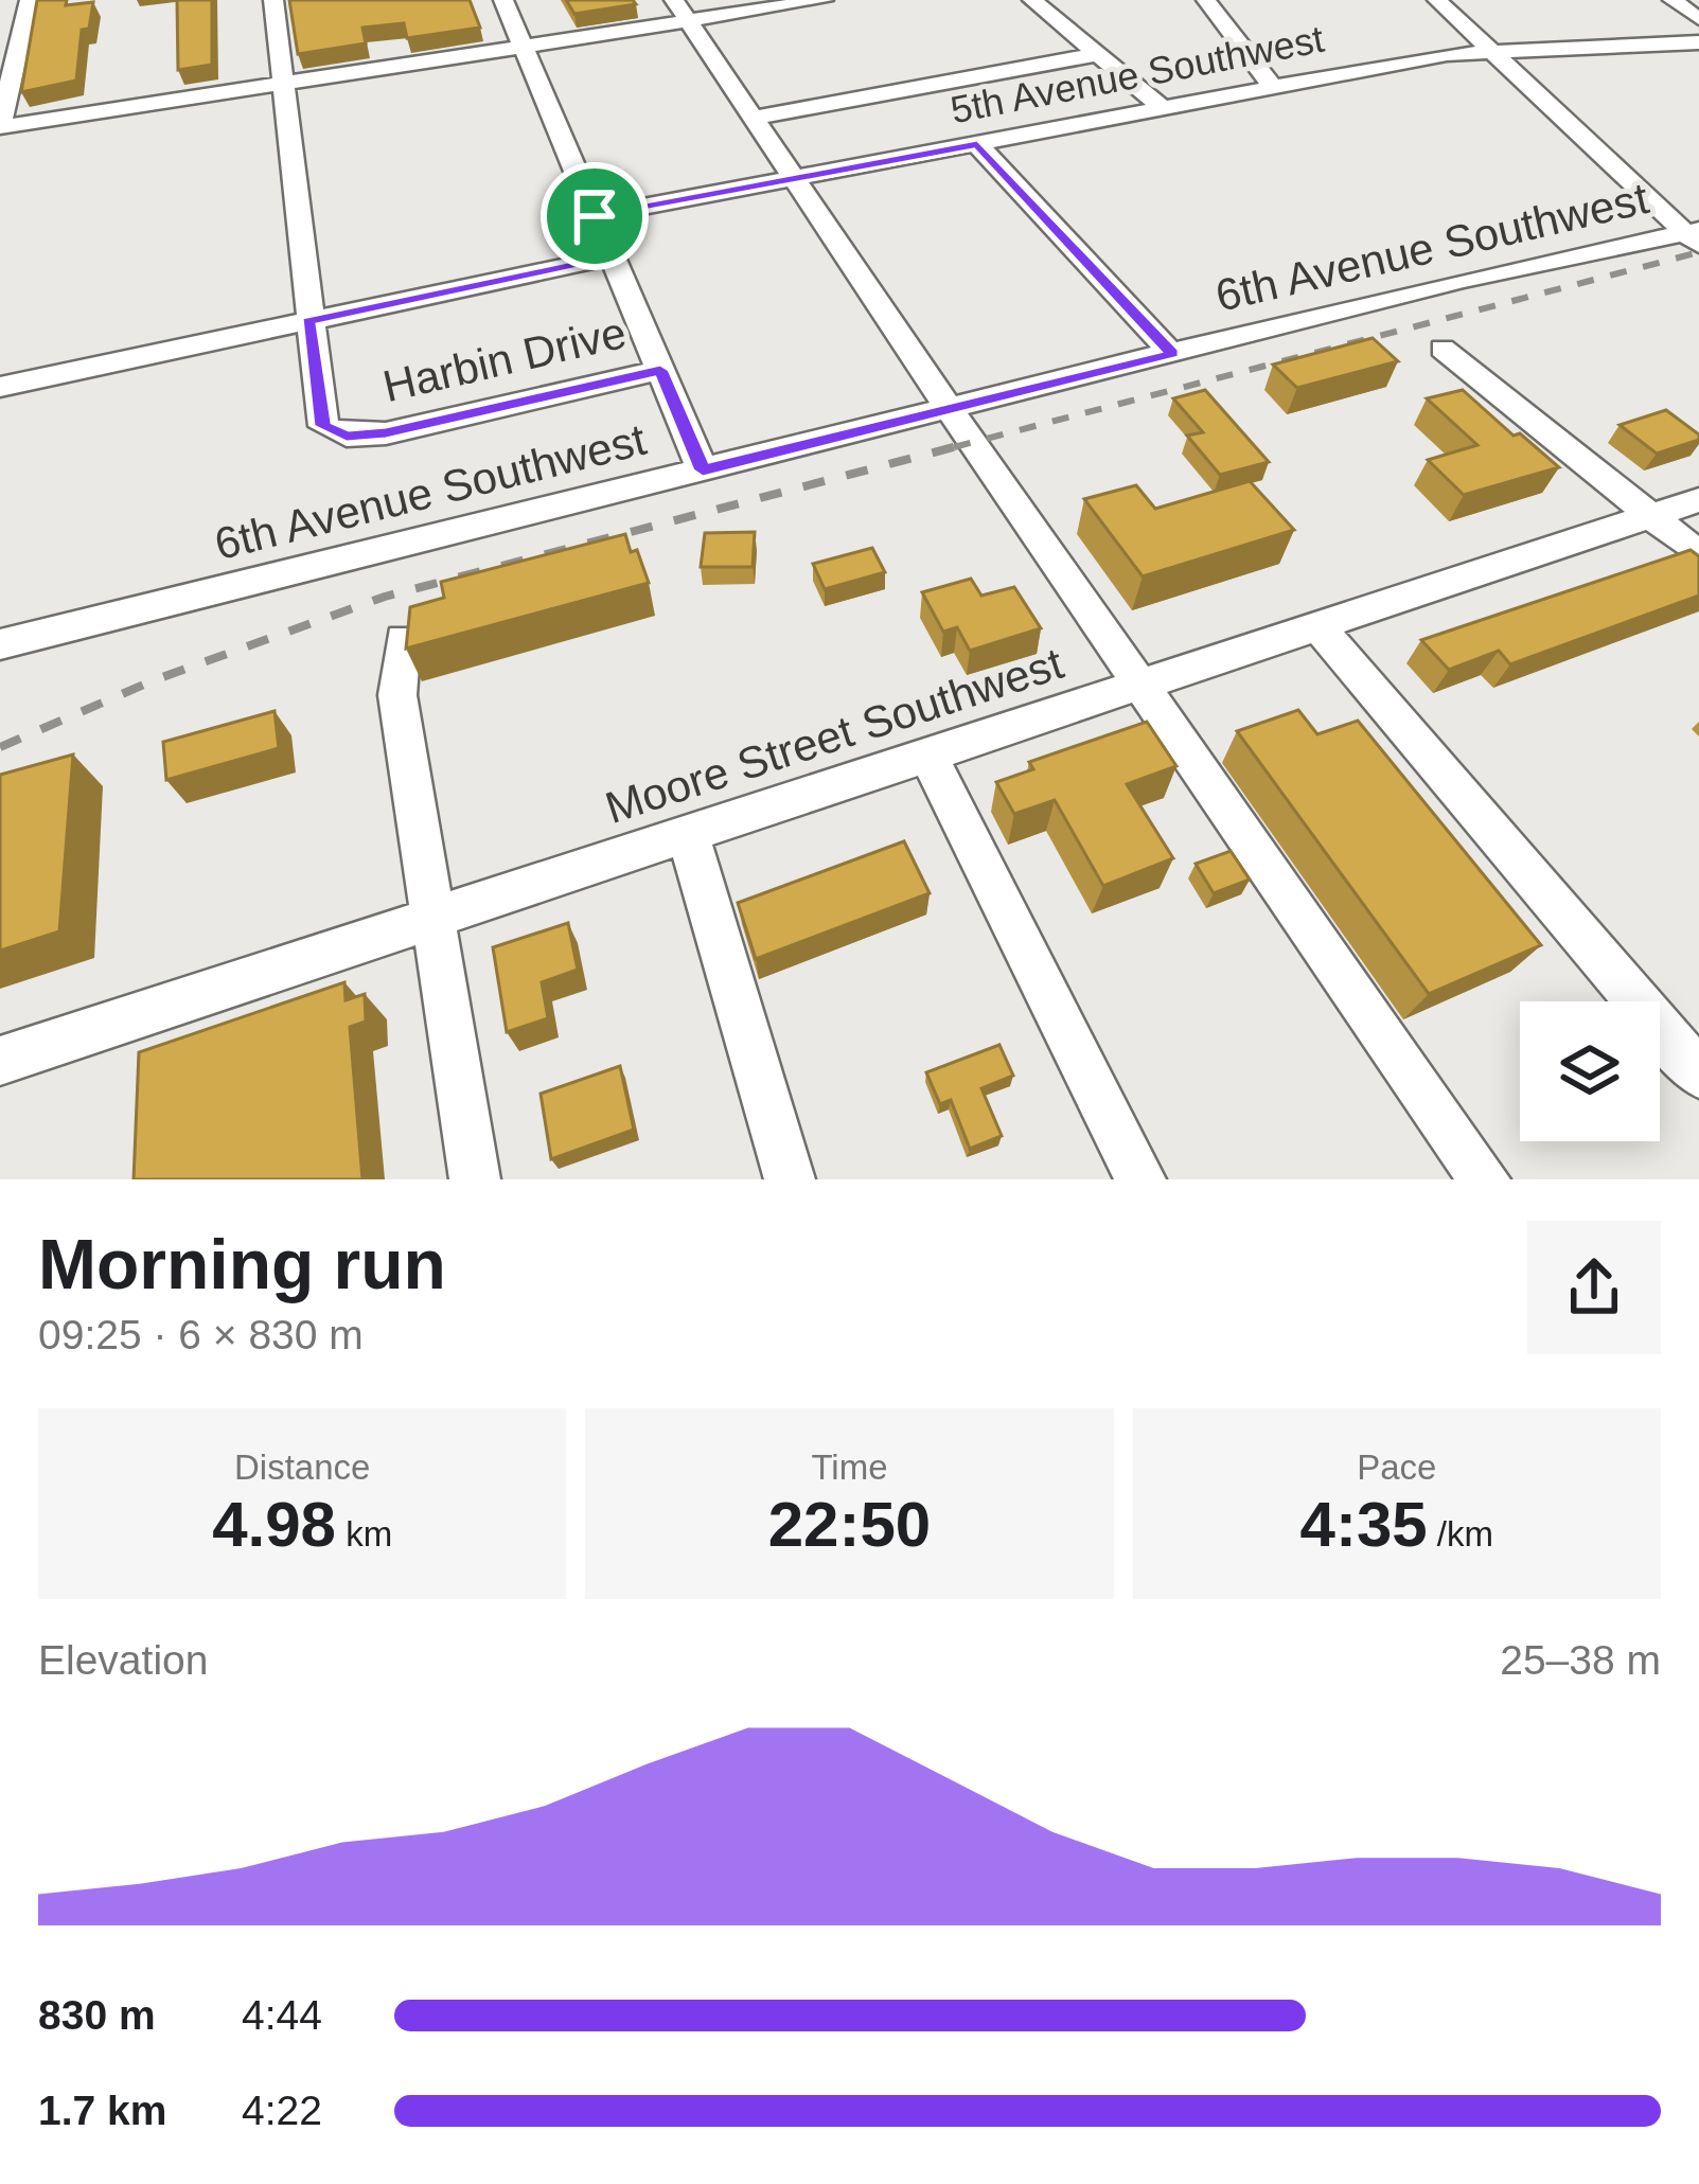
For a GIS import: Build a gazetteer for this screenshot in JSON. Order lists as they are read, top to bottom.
{
  "streets": {
    "street": [
      "5th Avenue Southwest",
      "6th Avenue Southwest",
      "Harbin Drive",
      "Moore Street Southwest"
    ]
  },
  "page": {
    "heading": ["Morning run", "09:25 · 6 × 830 m"],
    "stats": [
      ["Distance", "4.98 km"],
      ["Time", "22:50"],
      ["Pace", "4:35 /km"]
    ],
    "chart": ["Elevation", "25–38 m"],
    "list": [
      {
        "name": "830 m",
        "note": "4:44"
      },
      {
        "name": "1.7 km",
        "note": "4:22"
      }
    ]
  }
}
